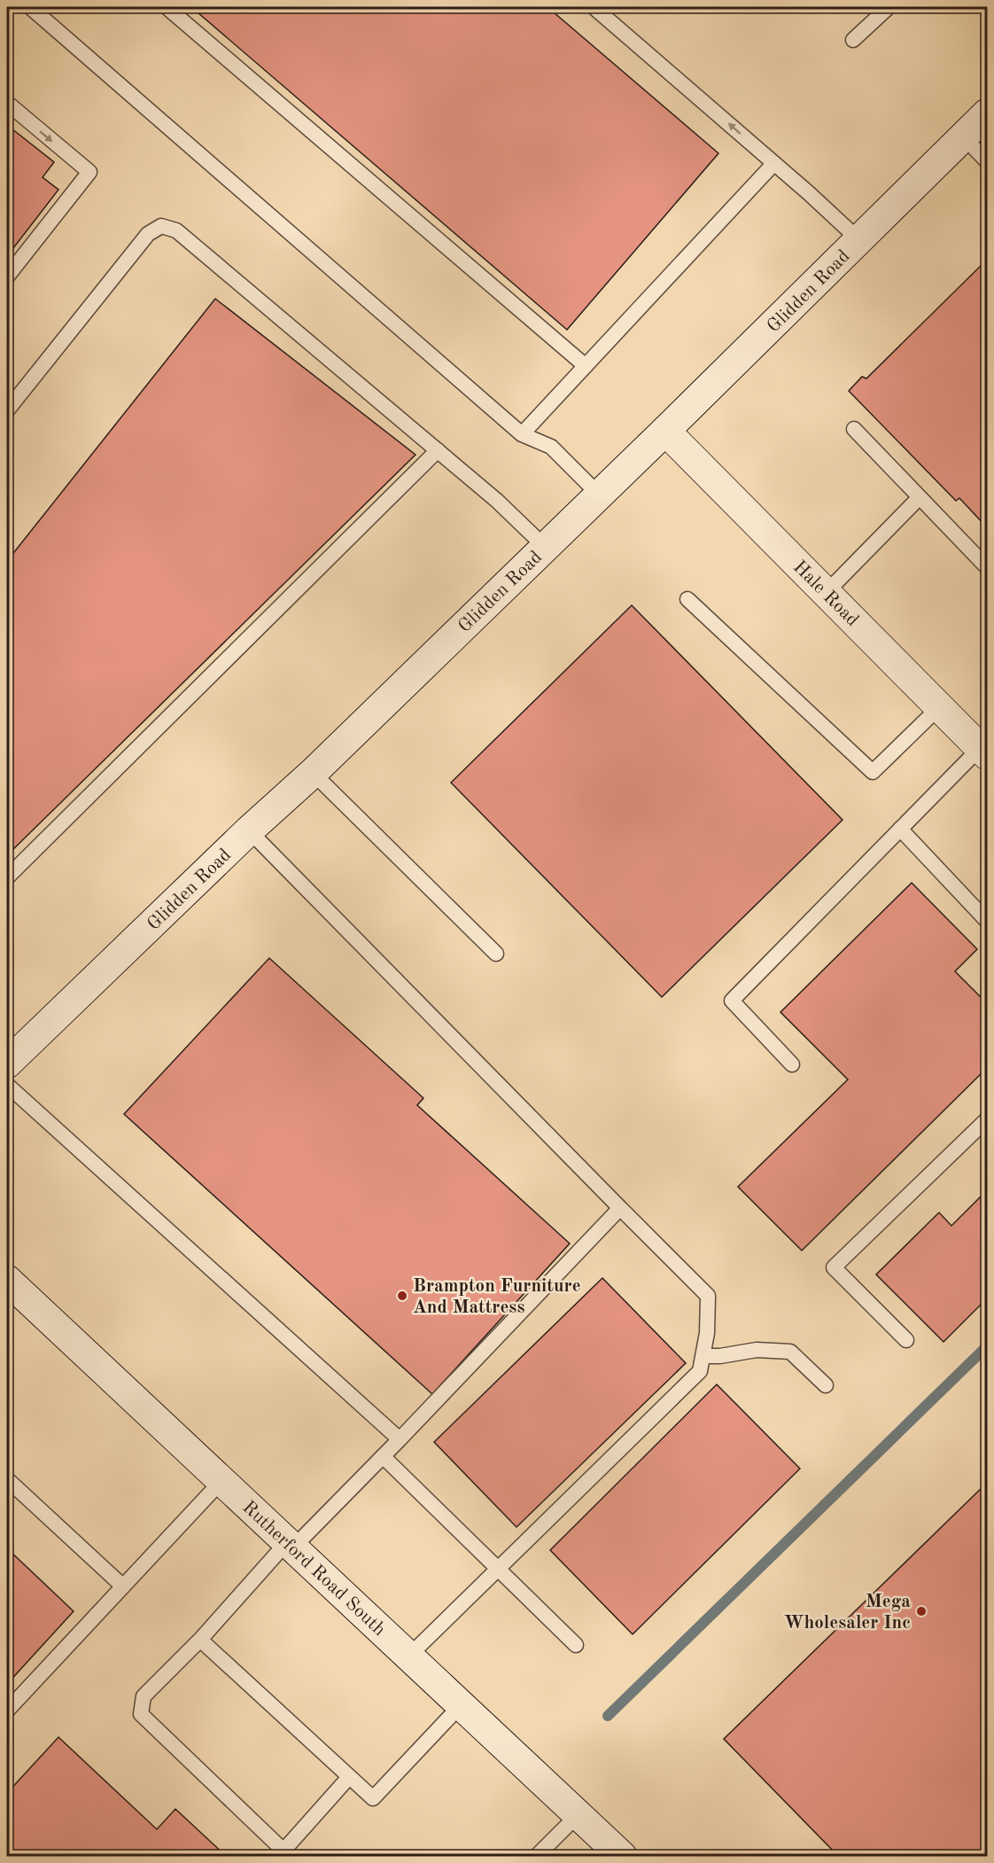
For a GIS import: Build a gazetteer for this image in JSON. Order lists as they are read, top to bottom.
{
  "streets": {
    "street": ["Glidden Road", "Hale Road", "Rutherford Road South"]
  },
  "crossings": [
    ["Glidden Road", "Hale Road"]
  ],
  "places": ["Brampton Furniture And Mattress", "Mega Wholesaler Inc"]
}
